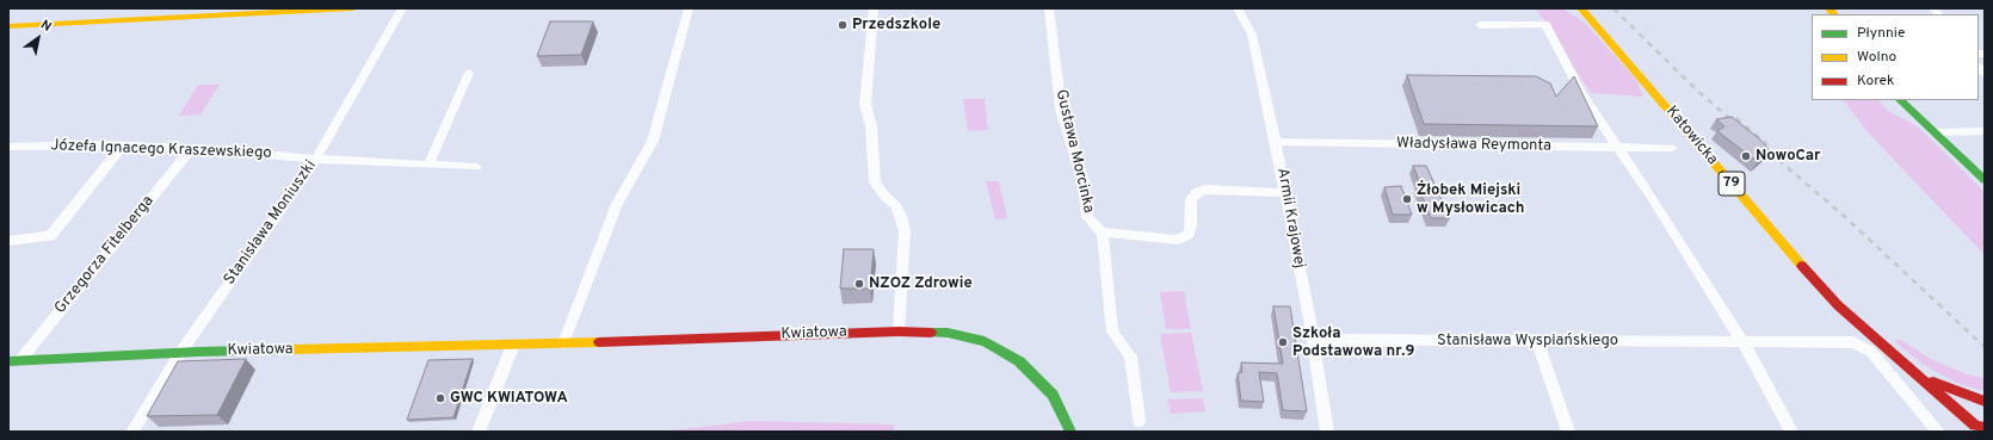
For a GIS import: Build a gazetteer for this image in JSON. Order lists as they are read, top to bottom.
{
  "streets": {
    "street": [
      "Katowicka",
      "Władysława Reymonta",
      "Józefa Ignacego Kraszewskiego",
      "Gustawa Morcinka",
      "79",
      "Armii Krajowej",
      "Stanisława Moniuszki",
      "Grzegorza Fitelberga",
      "Kwiatowa",
      "Stanisława Wyspiańskiego"
    ]
  },
  "crossings": [
    ["Katowicka", "79"],
    ["Katowicka", "Stanisława Wyspiańskiego"],
    ["Władysława Reymonta", "Armii Krajowej"],
    ["Józefa Ignacego Kraszewskiego", "Stanisława Moniuszki"],
    ["Józefa Ignacego Kraszewskiego", "Grzegorza Fitelberga"],
    ["Gustawa Morcinka", "Armii Krajowej"],
    ["Armii Krajowej", "Stanisława Wyspiańskiego"],
    ["Stanisława Moniuszki", "Kwiatowa"],
    ["Grzegorza Fitelberga", "Kwiatowa"]
  ],
  "places": [
    "Przedszkole",
    "NowoCar",
    "Żłobek Miejski w Mysłowicach",
    "NZOZ Zdrowie",
    "Szkoła Podstawowa nr.9",
    "GWC KWIATOWA"
  ],
  "legend": ["Płynnie", "Wolno", "Korek"],
  "north": "top right"
}
